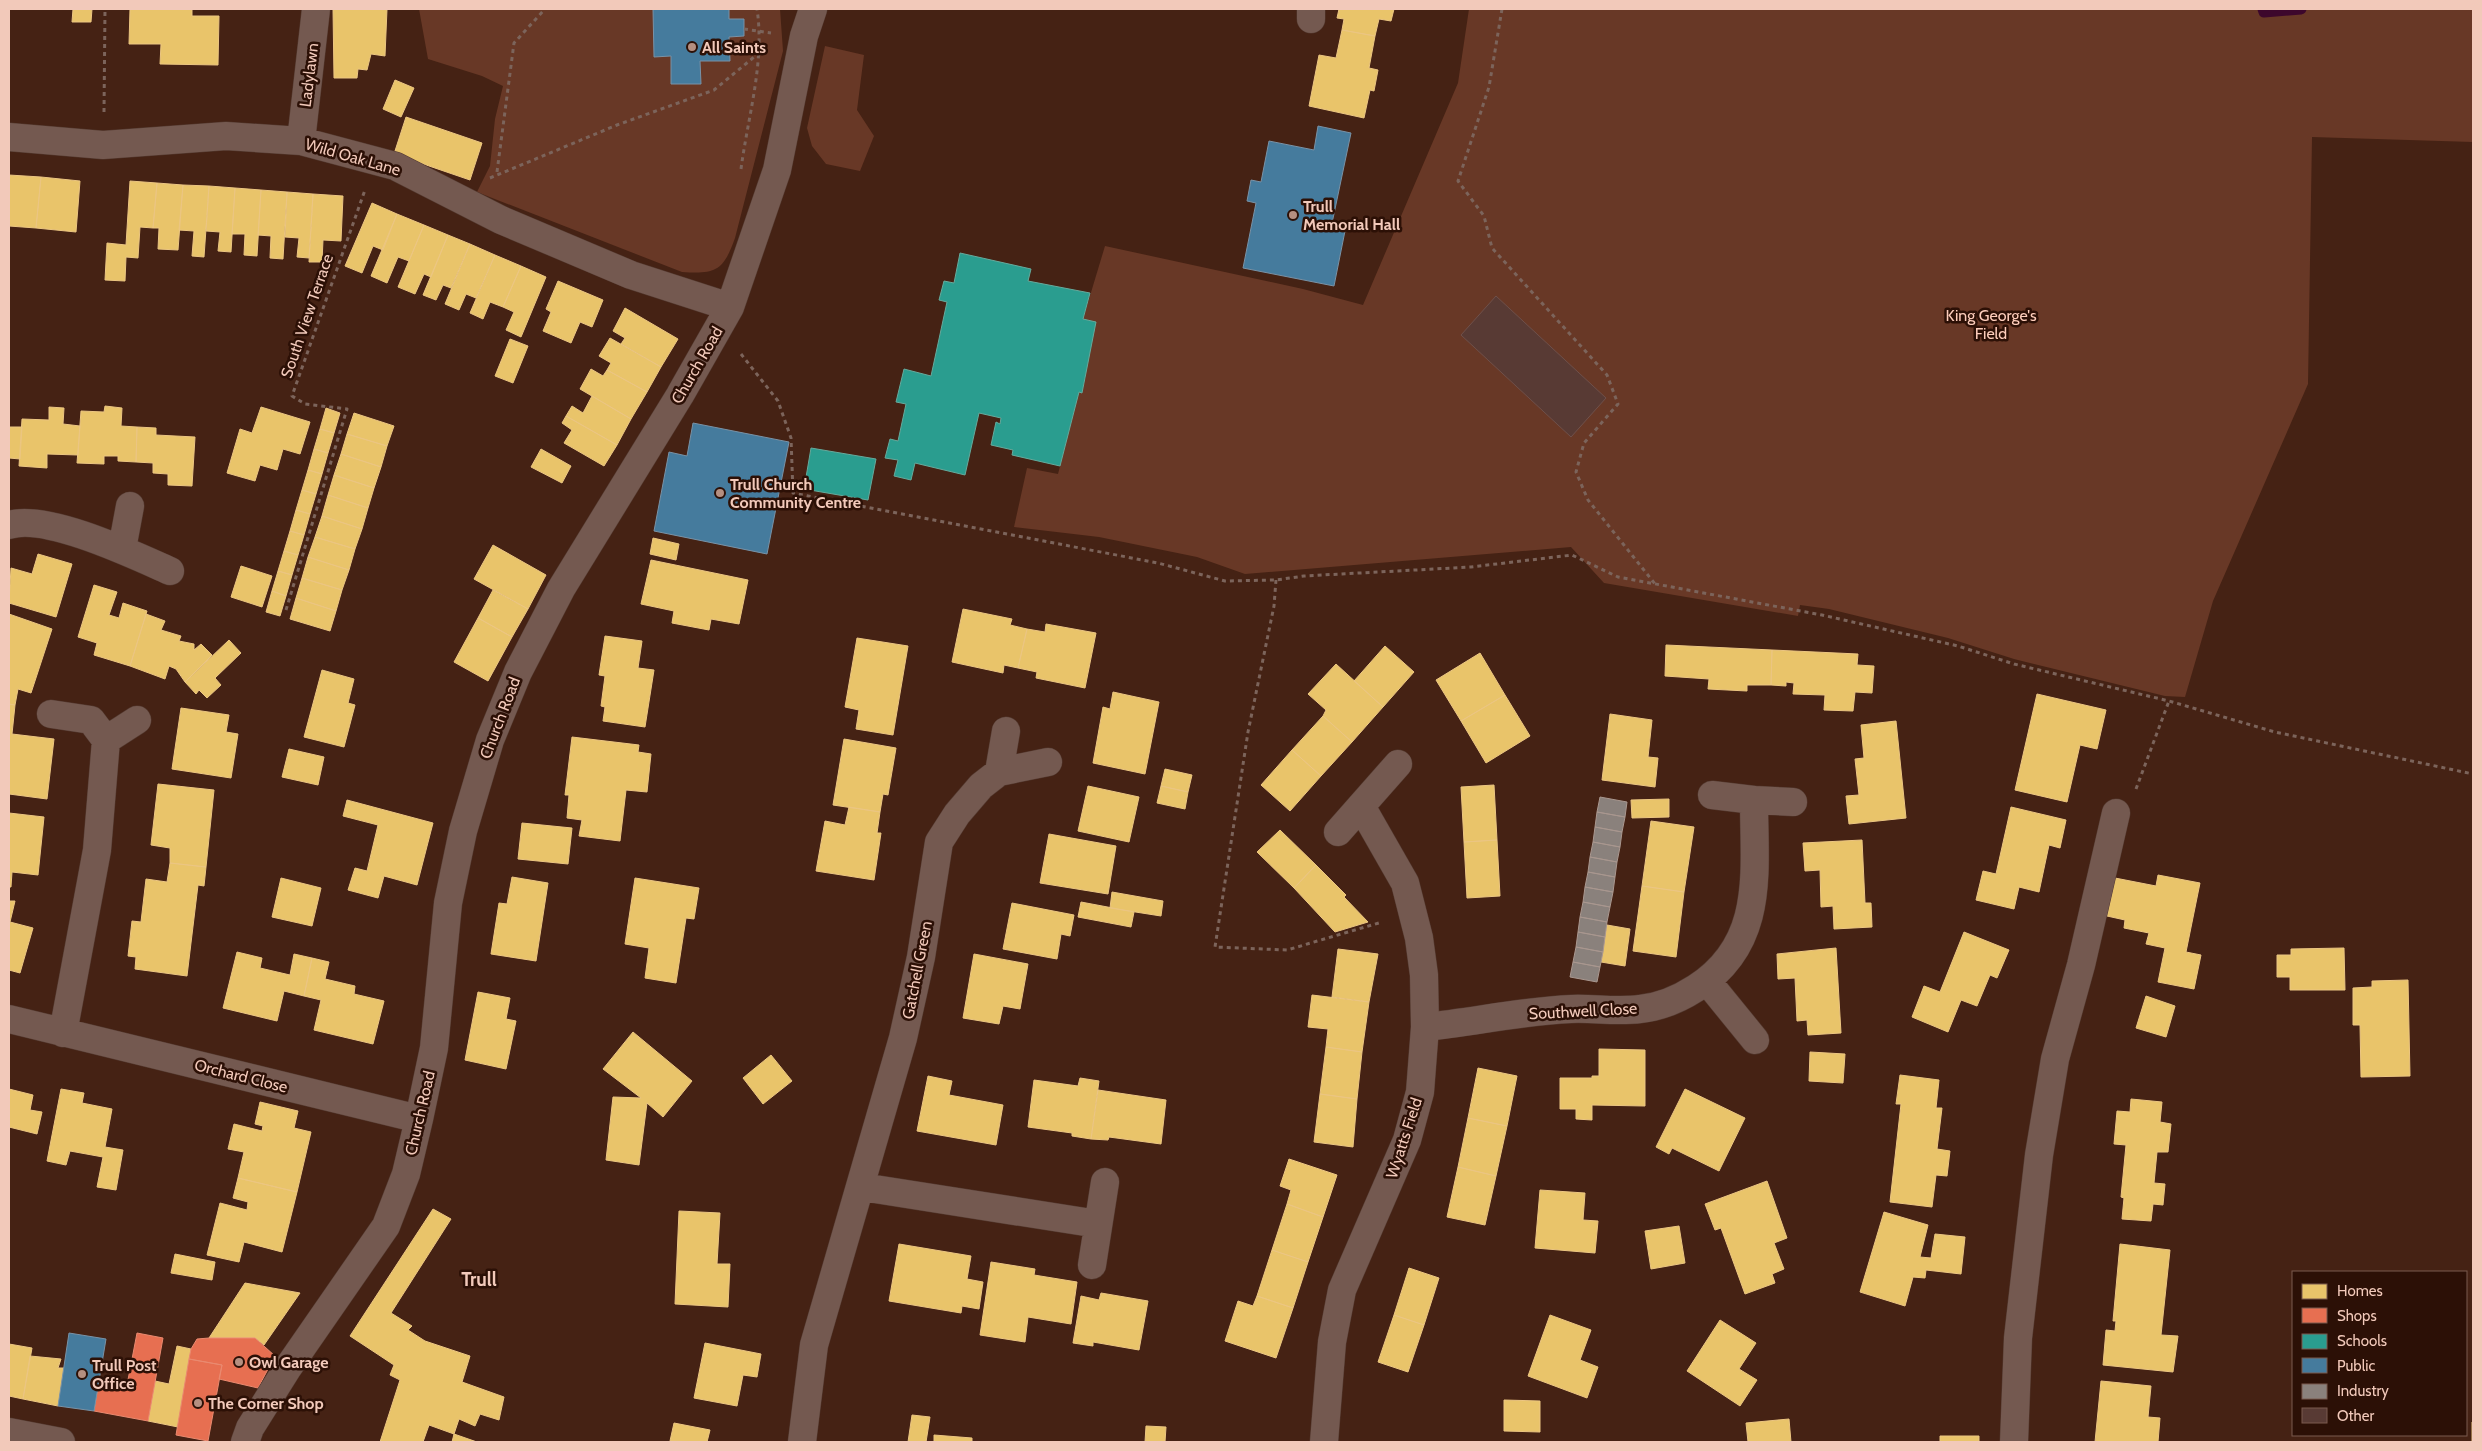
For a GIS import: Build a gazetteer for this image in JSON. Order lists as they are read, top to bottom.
{
  "streets": {
    "street": [
      "Ladylawn",
      "Wild Oak Lane",
      "Church Road",
      "Gatchell Green",
      "Southwell Close",
      "Orchard Close",
      "Wyatts Field"
    ],
    "path": ["South View Terrace"]
  },
  "crossings": [
    ["Ladylawn", "Wild Oak Lane"],
    ["Wild Oak Lane", "South View Terrace"],
    ["Wild Oak Lane", "Church Road"],
    ["Church Road", "Orchard Close"],
    ["Southwell Close", "Wyatts Field"]
  ],
  "districts": ["Trull"],
  "parks": ["King George's Field"],
  "places": [
    "All Saints",
    "Trull Memorial Hall",
    "Trull Church Community Centre",
    "Owl Garage",
    "Trull Post Office",
    "The Corner Shop"
  ],
  "legend": [
    "Homes",
    "Shops",
    "Schools",
    "Public",
    "Industry",
    "Other"
  ]
}
